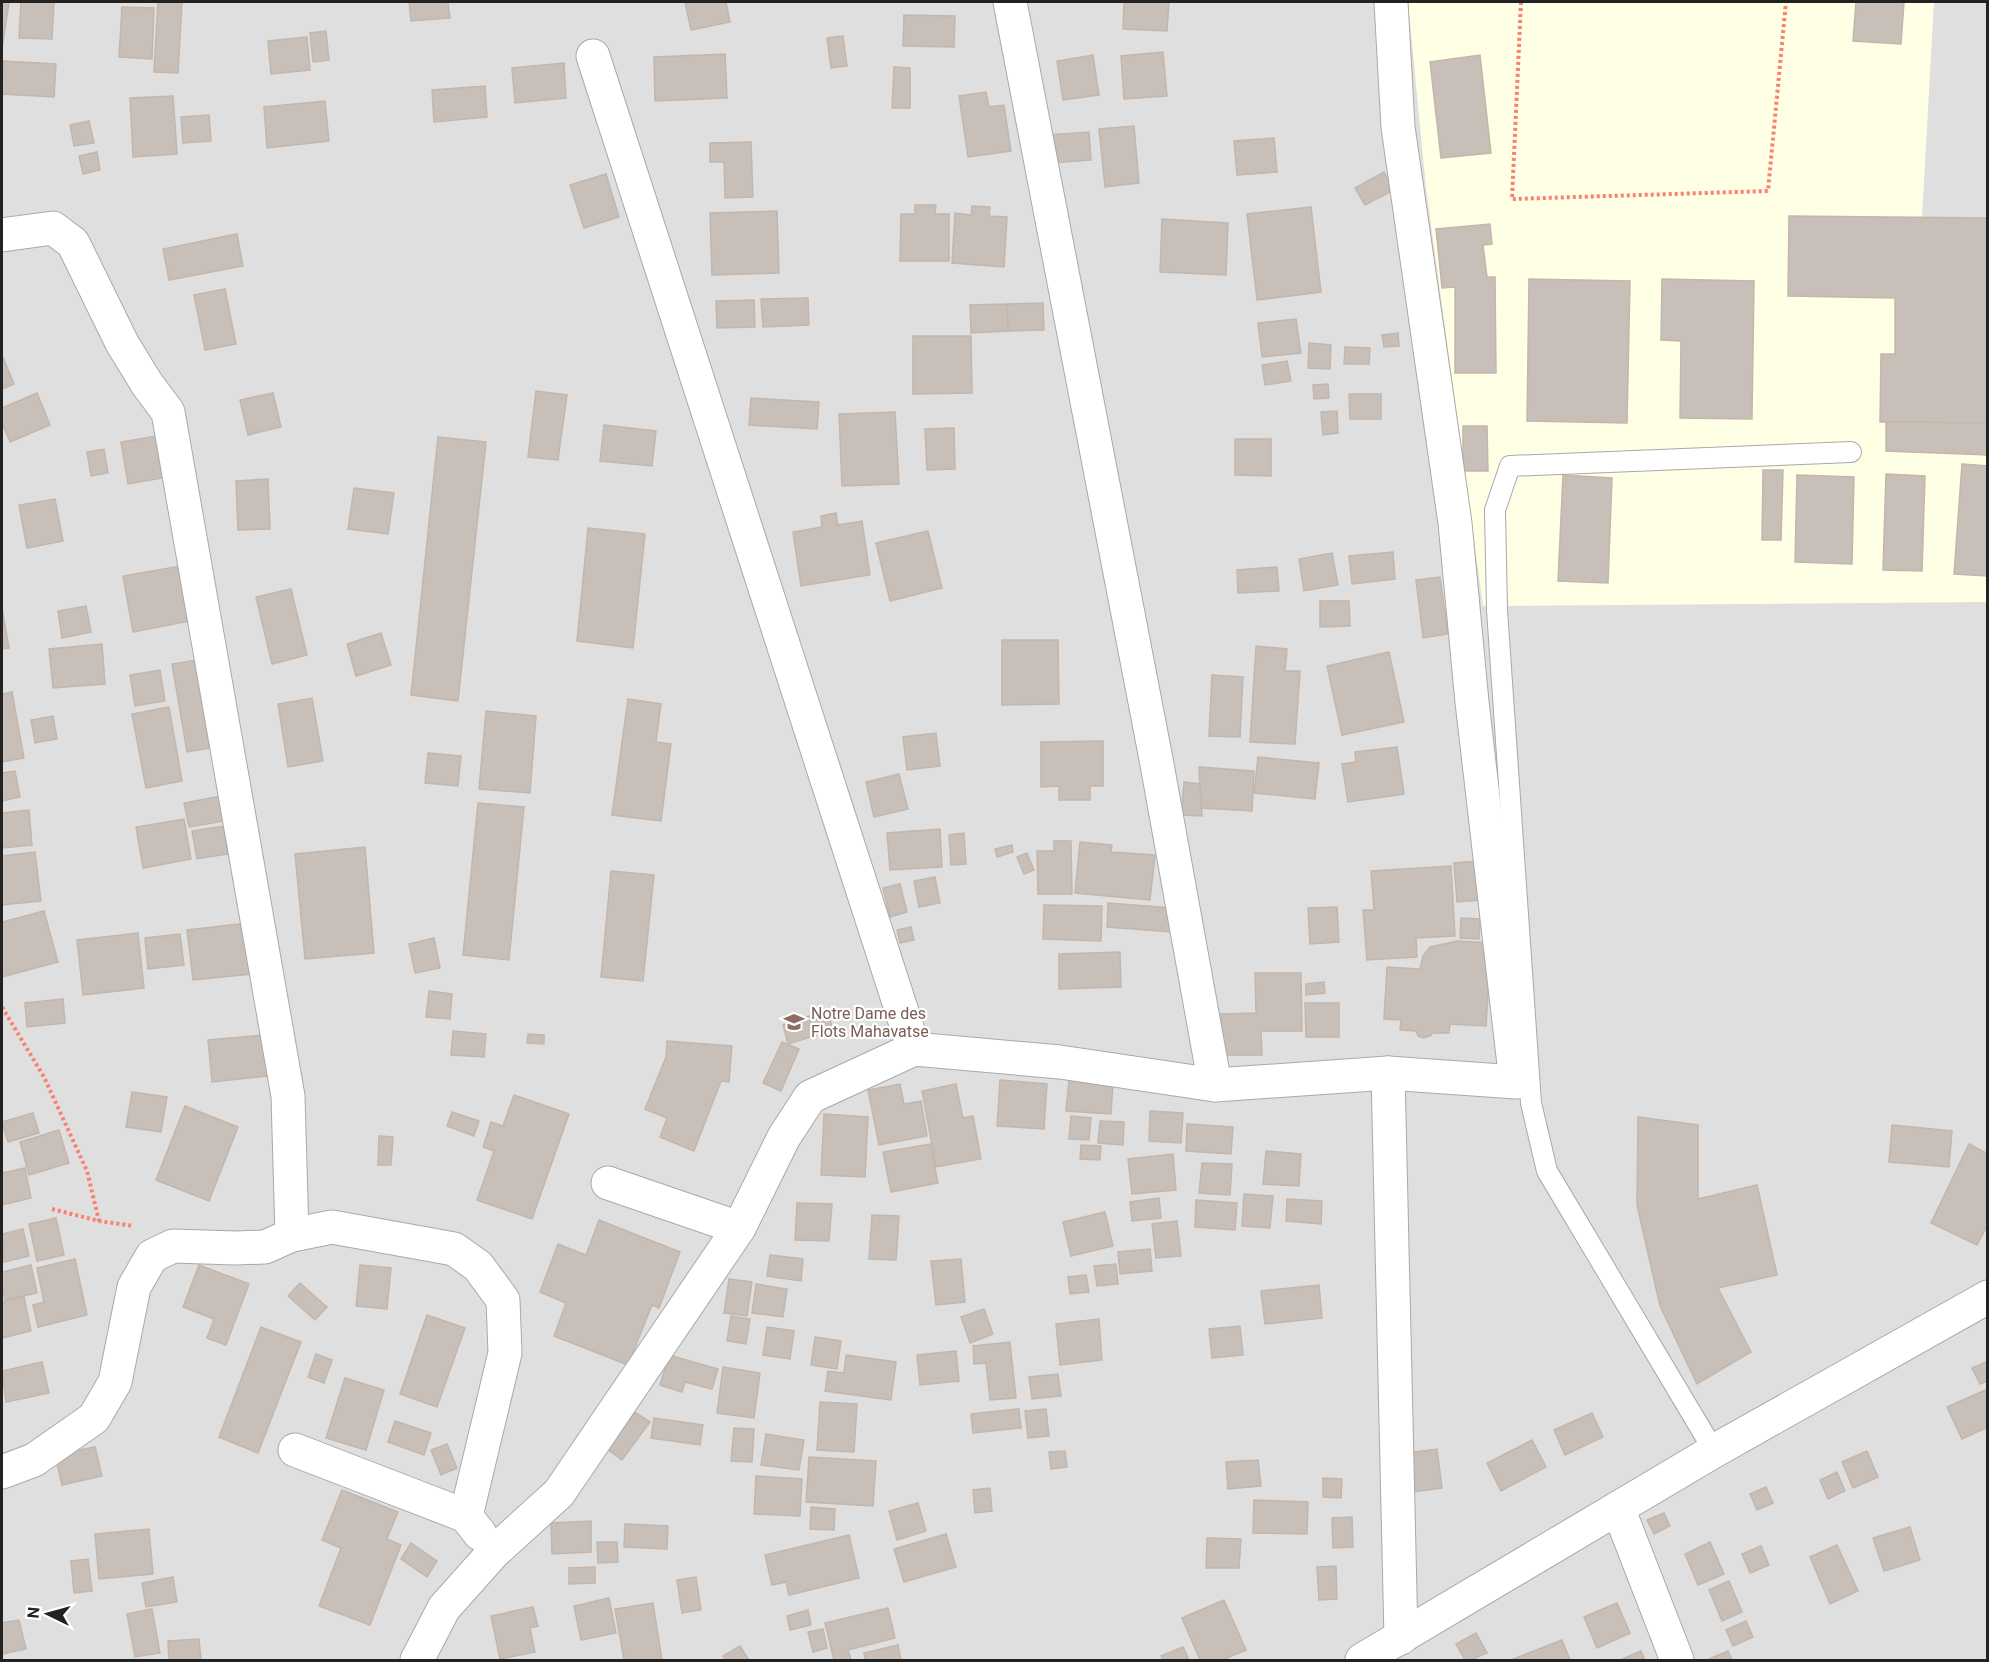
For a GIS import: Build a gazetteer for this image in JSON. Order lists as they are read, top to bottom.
{
  "places": {
    "school or university": ["Notre Dame des Flots Mahavatse"]
  },
  "north": "left"
}
